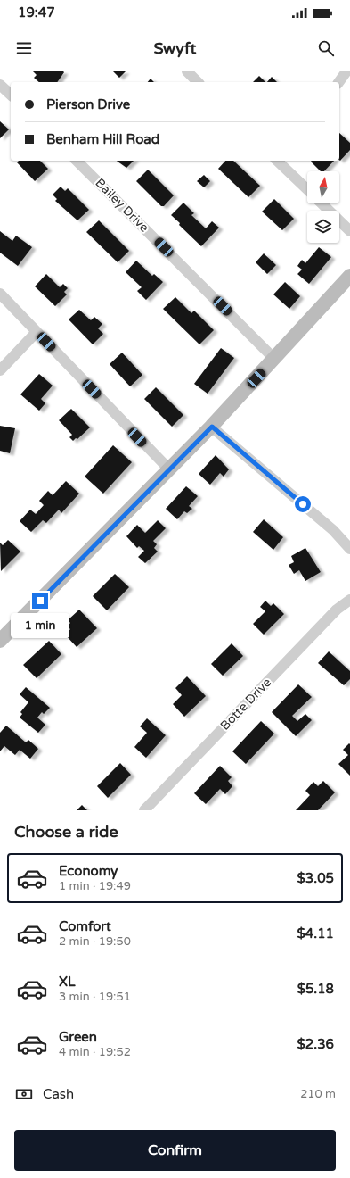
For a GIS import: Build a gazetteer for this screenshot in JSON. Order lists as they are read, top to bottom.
{
  "streets": {
    "street": ["Bailey Drive", "Botte Drive"]
  },
  "north": "top",
  "page": {
    "status": "19:47",
    "header": "Swyft",
    "banner": ["Pierson Drive", "Benham Hill Road"],
    "bubble": "1 min",
    "heading": "Choose a ride",
    "list": [
      {
        "name": "Economy",
        "note": "1 min · 19:49",
        "value": "$3.05"
      },
      {
        "name": "Comfort",
        "note": "2 min · 19:50",
        "value": "$4.11"
      },
      {
        "name": "XL",
        "note": "3 min · 19:51",
        "value": "$5.18"
      },
      {
        "name": "Green",
        "note": "4 min · 19:52",
        "value": "$2.36"
      }
    ],
    "pay": ["Cash", "210 m"],
    "buttons": "Confirm"
  }
}
